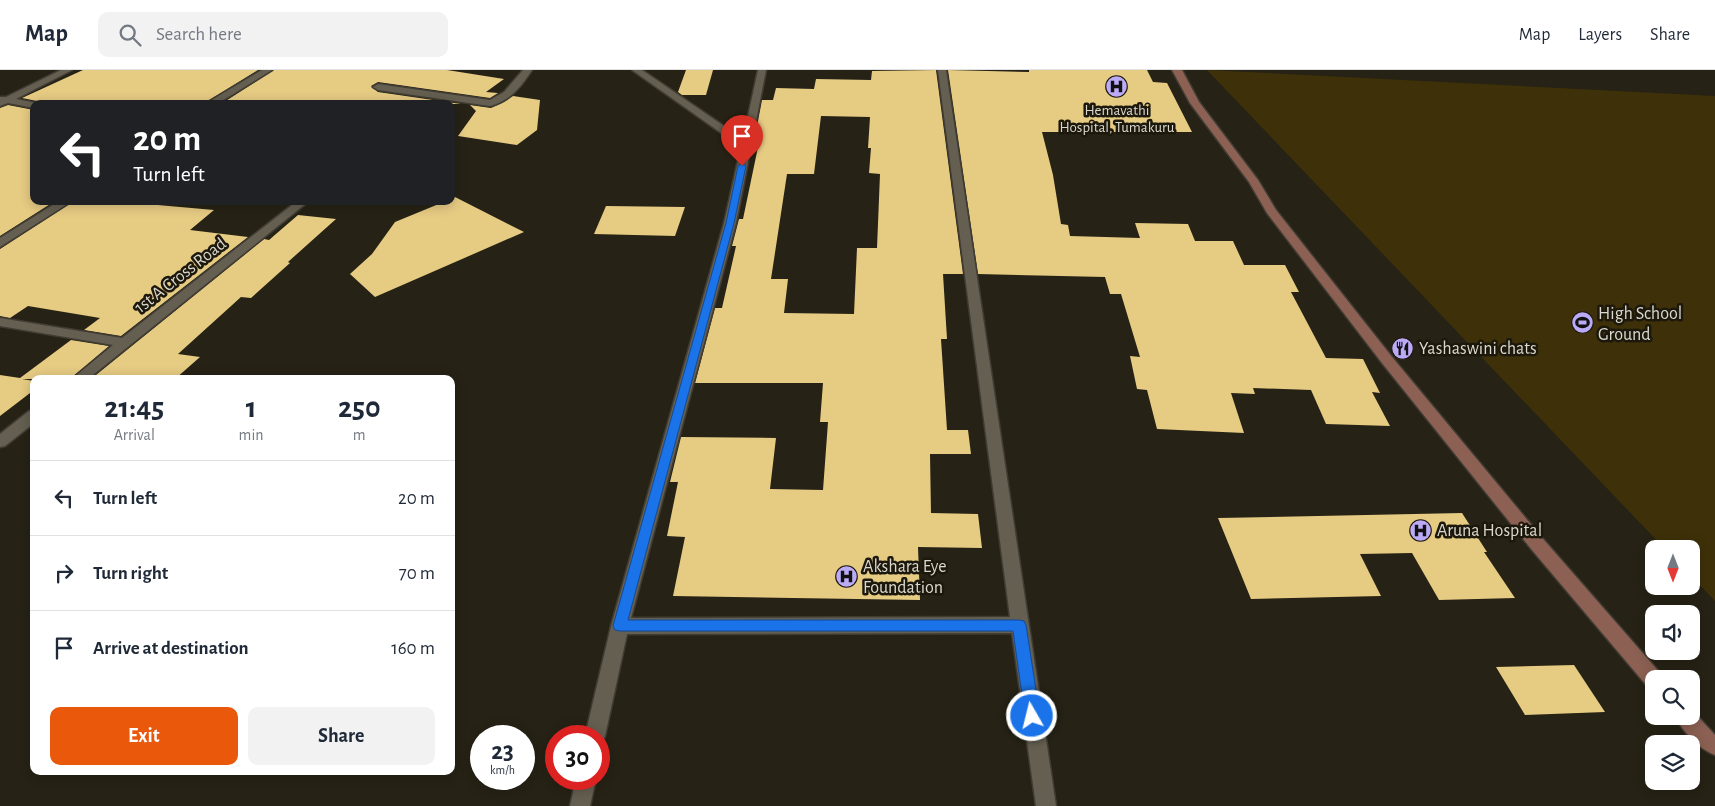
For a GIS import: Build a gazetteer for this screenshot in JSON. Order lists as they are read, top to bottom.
{
  "streets": {
    "street": ["1st A Cross Road"]
  },
  "places": {
    "hospital": ["Hemavathi Hospital, Tumakuru", "Aruna Hospital", "Akshara Eye Foundation"],
    "sports": ["High School Ground"],
    "restaurant": ["Yashaswini chats"]
  },
  "north": "bottom",
  "page": {
    "header": "Map",
    "search": "Search here",
    "nav": ["Map", "Layers", "Share"],
    "turn": ["20 m", "Turn left"],
    "eta": [
      "21:45",
      "Arrival",
      "1",
      "min",
      "250",
      "m"
    ],
    "list": [
      {
        "name": "Turn left",
        "value": "20 m"
      },
      {
        "name": "Turn right",
        "value": "70 m"
      },
      {
        "name": "Arrive at destination",
        "value": "160 m"
      }
    ],
    "buttons": ["Exit", "Share"],
    "speed": "23 km/h",
    "limit": "30"
  }
}
